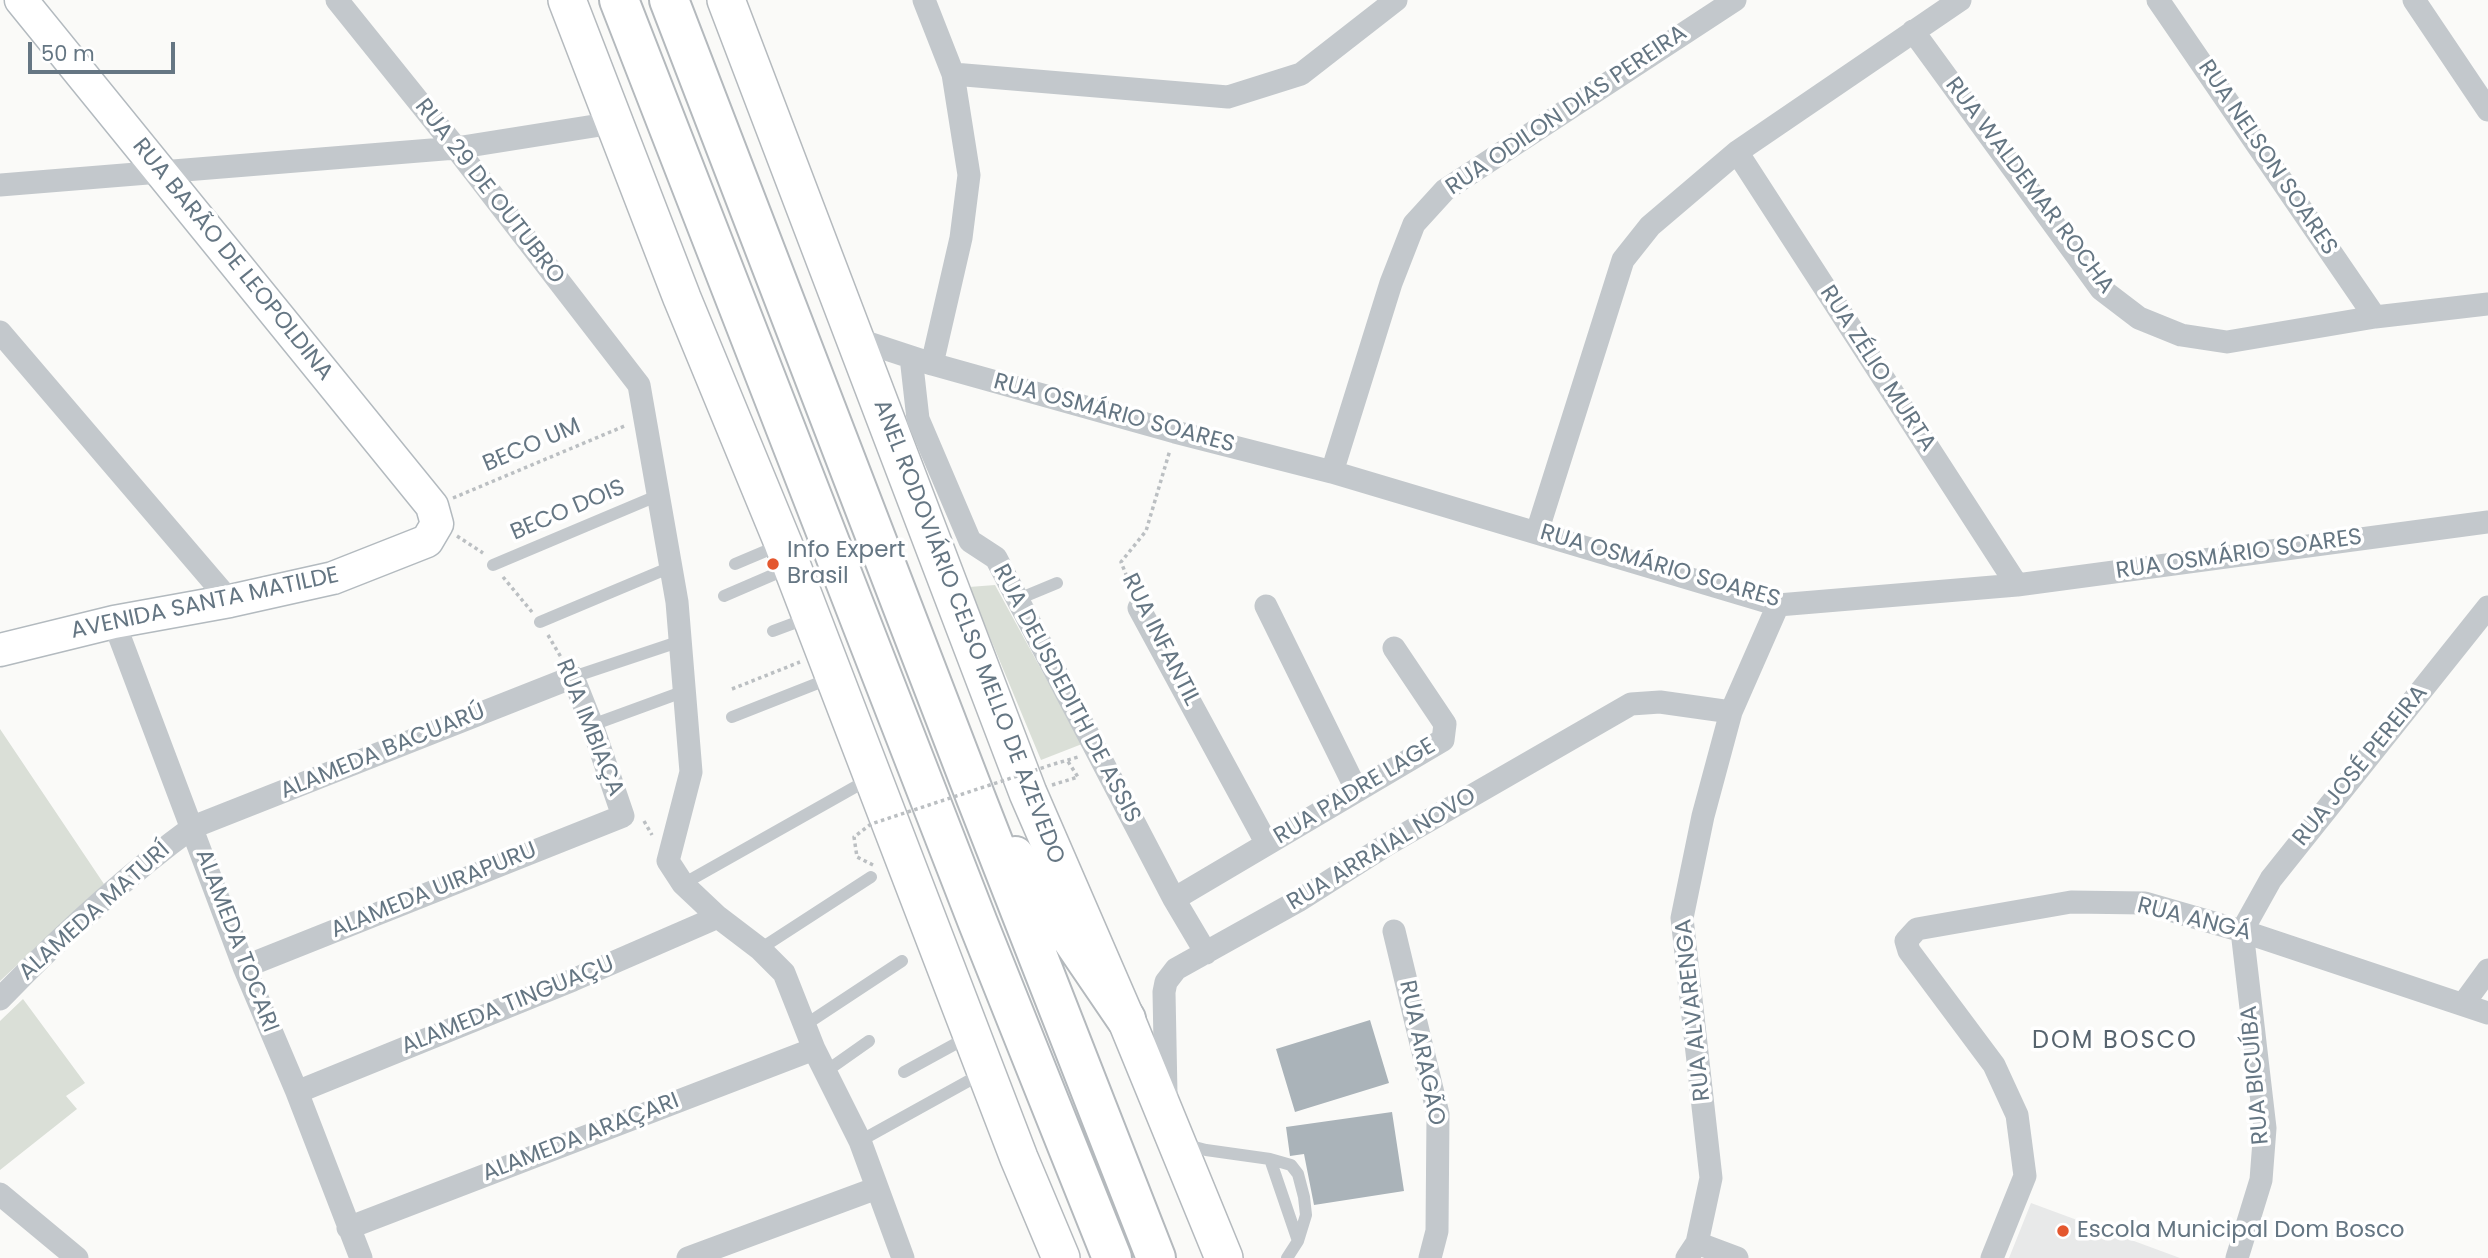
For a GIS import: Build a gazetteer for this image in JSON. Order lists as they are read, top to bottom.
{
  "streets": {
    "main road": ["ANEL RODOVIÁRIO CELSO MELLO DE AZEVEDO"],
    "street": [
      "RUA ODILON DIAS PEREIRA",
      "RUA NELSON SOARES",
      "RUA WALDEMAR ROCHA",
      "RUA 29 DE OUTUBRO",
      "RUA BARÃO DE LEOPOLDINA",
      "RUA ZÉLIO MURTA",
      "RUA OSMÁRIO SOARES",
      "AVENIDA SANTA MATILDE",
      "RUA INFANTIL",
      "RUA DEUSDEDITH DE ASSIS",
      "RUA IMBIAÇA",
      "ALAMEDA BACUARÚ",
      "RUA JOSÉ PEREIRA",
      "RUA PADRE LAGE",
      "RUA ARRAIAL NOVO",
      "ALAMEDA UIRAPURU",
      "ALAMEDA MATURÍ",
      "RUA ANGÁ",
      "ALAMEDA TOCARI",
      "ALAMEDA TINGUAÇU",
      "RUA ALVARENGA",
      "RUA ARAGÃO",
      "RUA BICUÍBA",
      "ALAMEDA ARAÇARI"
    ],
    "lane": ["BECO DOIS"],
    "path": ["BECO UM"]
  },
  "crossings": [
    ["RUA ODILON DIAS PEREIRA", "RUA OSMÁRIO SOARES"],
    ["RUA NELSON SOARES", "RUA WALDEMAR ROCHA"],
    ["RUA 29 DE OUTUBRO", "BECO UM"],
    ["RUA BARÃO DE LEOPOLDINA", "BECO UM"],
    ["RUA BARÃO DE LEOPOLDINA", "AVENIDA SANTA MATILDE"],
    ["RUA BARÃO DE LEOPOLDINA", "RUA IMBIAÇA"],
    ["RUA ZÉLIO MURTA", "RUA OSMÁRIO SOARES"],
    ["RUA OSMÁRIO SOARES", "ANEL RODOVIÁRIO CELSO MELLO DE AZEVEDO"],
    ["RUA OSMÁRIO SOARES", "RUA INFANTIL"],
    ["RUA OSMÁRIO SOARES", "RUA DEUSDEDITH DE ASSIS"],
    ["RUA OSMÁRIO SOARES", "RUA ALVARENGA"],
    ["BECO UM", "AVENIDA SANTA MATILDE"],
    ["BECO UM", "RUA IMBIAÇA"],
    ["BECO DOIS", "RUA IMBIAÇA"],
    ["AVENIDA SANTA MATILDE", "RUA IMBIAÇA"],
    ["AVENIDA SANTA MATILDE", "ALAMEDA TOCARI"],
    ["ANEL RODOVIÁRIO CELSO MELLO DE AZEVEDO", "RUA ARRAIAL NOVO"],
    ["RUA INFANTIL", "RUA PADRE LAGE"],
    ["RUA DEUSDEDITH DE ASSIS", "RUA PADRE LAGE"],
    ["RUA DEUSDEDITH DE ASSIS", "RUA ARRAIAL NOVO"],
    ["RUA IMBIAÇA", "ALAMEDA BACUARÚ"],
    ["RUA IMBIAÇA", "ALAMEDA UIRAPURU"],
    ["ALAMEDA BACUARÚ", "ALAMEDA MATURÍ"],
    ["ALAMEDA BACUARÚ", "ALAMEDA TOCARI"],
    ["RUA JOSÉ PEREIRA", "RUA ANGÁ"],
    ["RUA JOSÉ PEREIRA", "RUA BICUÍBA"],
    ["RUA ARRAIAL NOVO", "RUA ALVARENGA"],
    ["ALAMEDA UIRAPURU", "ALAMEDA TOCARI"],
    ["ALAMEDA MATURÍ", "ALAMEDA TOCARI"],
    ["RUA ANGÁ", "RUA BICUÍBA"],
    ["ALAMEDA TOCARI", "ALAMEDA TINGUAÇU"],
    ["ALAMEDA TOCARI", "ALAMEDA ARAÇARI"]
  ],
  "districts": ["DOM BOSCO"],
  "places": ["Info Expert Brasil", "Escola Municipal Dom Bosco"],
  "scale_bar": "50 m"
}
